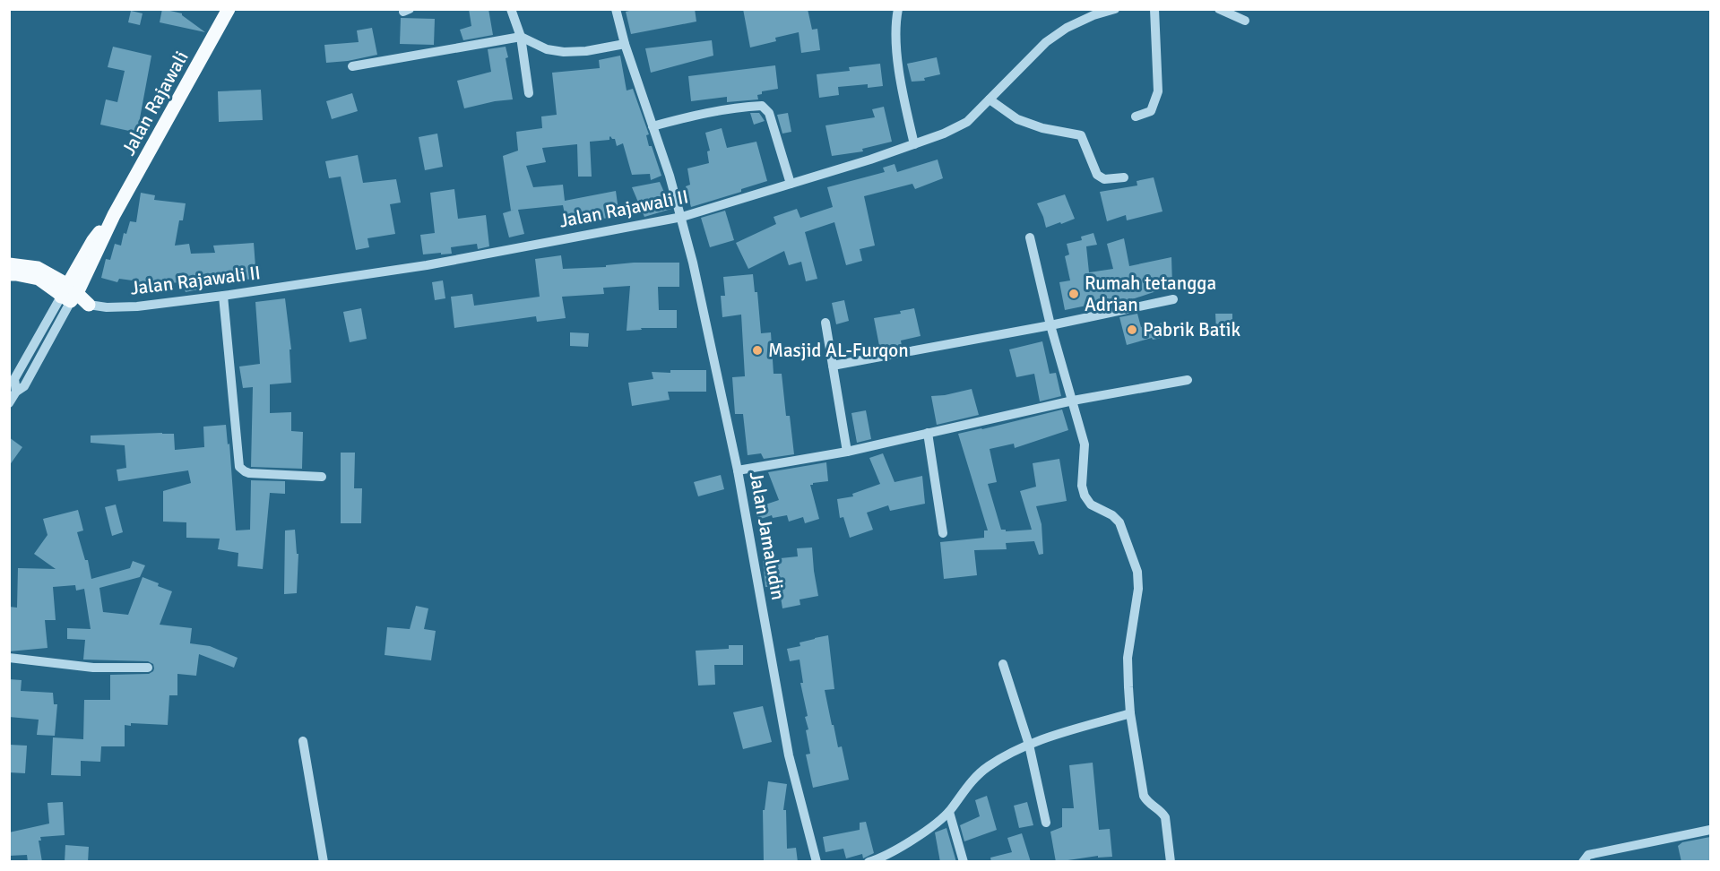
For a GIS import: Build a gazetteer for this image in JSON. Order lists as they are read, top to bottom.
{
  "streets": {
    "main road": ["Jalan Rajawali"],
    "street": ["Jalan Rajawali II", "Jalan Jamaludin"]
  },
  "crossings": [
    ["Jalan Rajawali II", "Jalan Jamaludin"]
  ],
  "places": ["Rumah tetangga Adrian", "Pabrik Batik", "Masjid AL-Furqon"]
}
